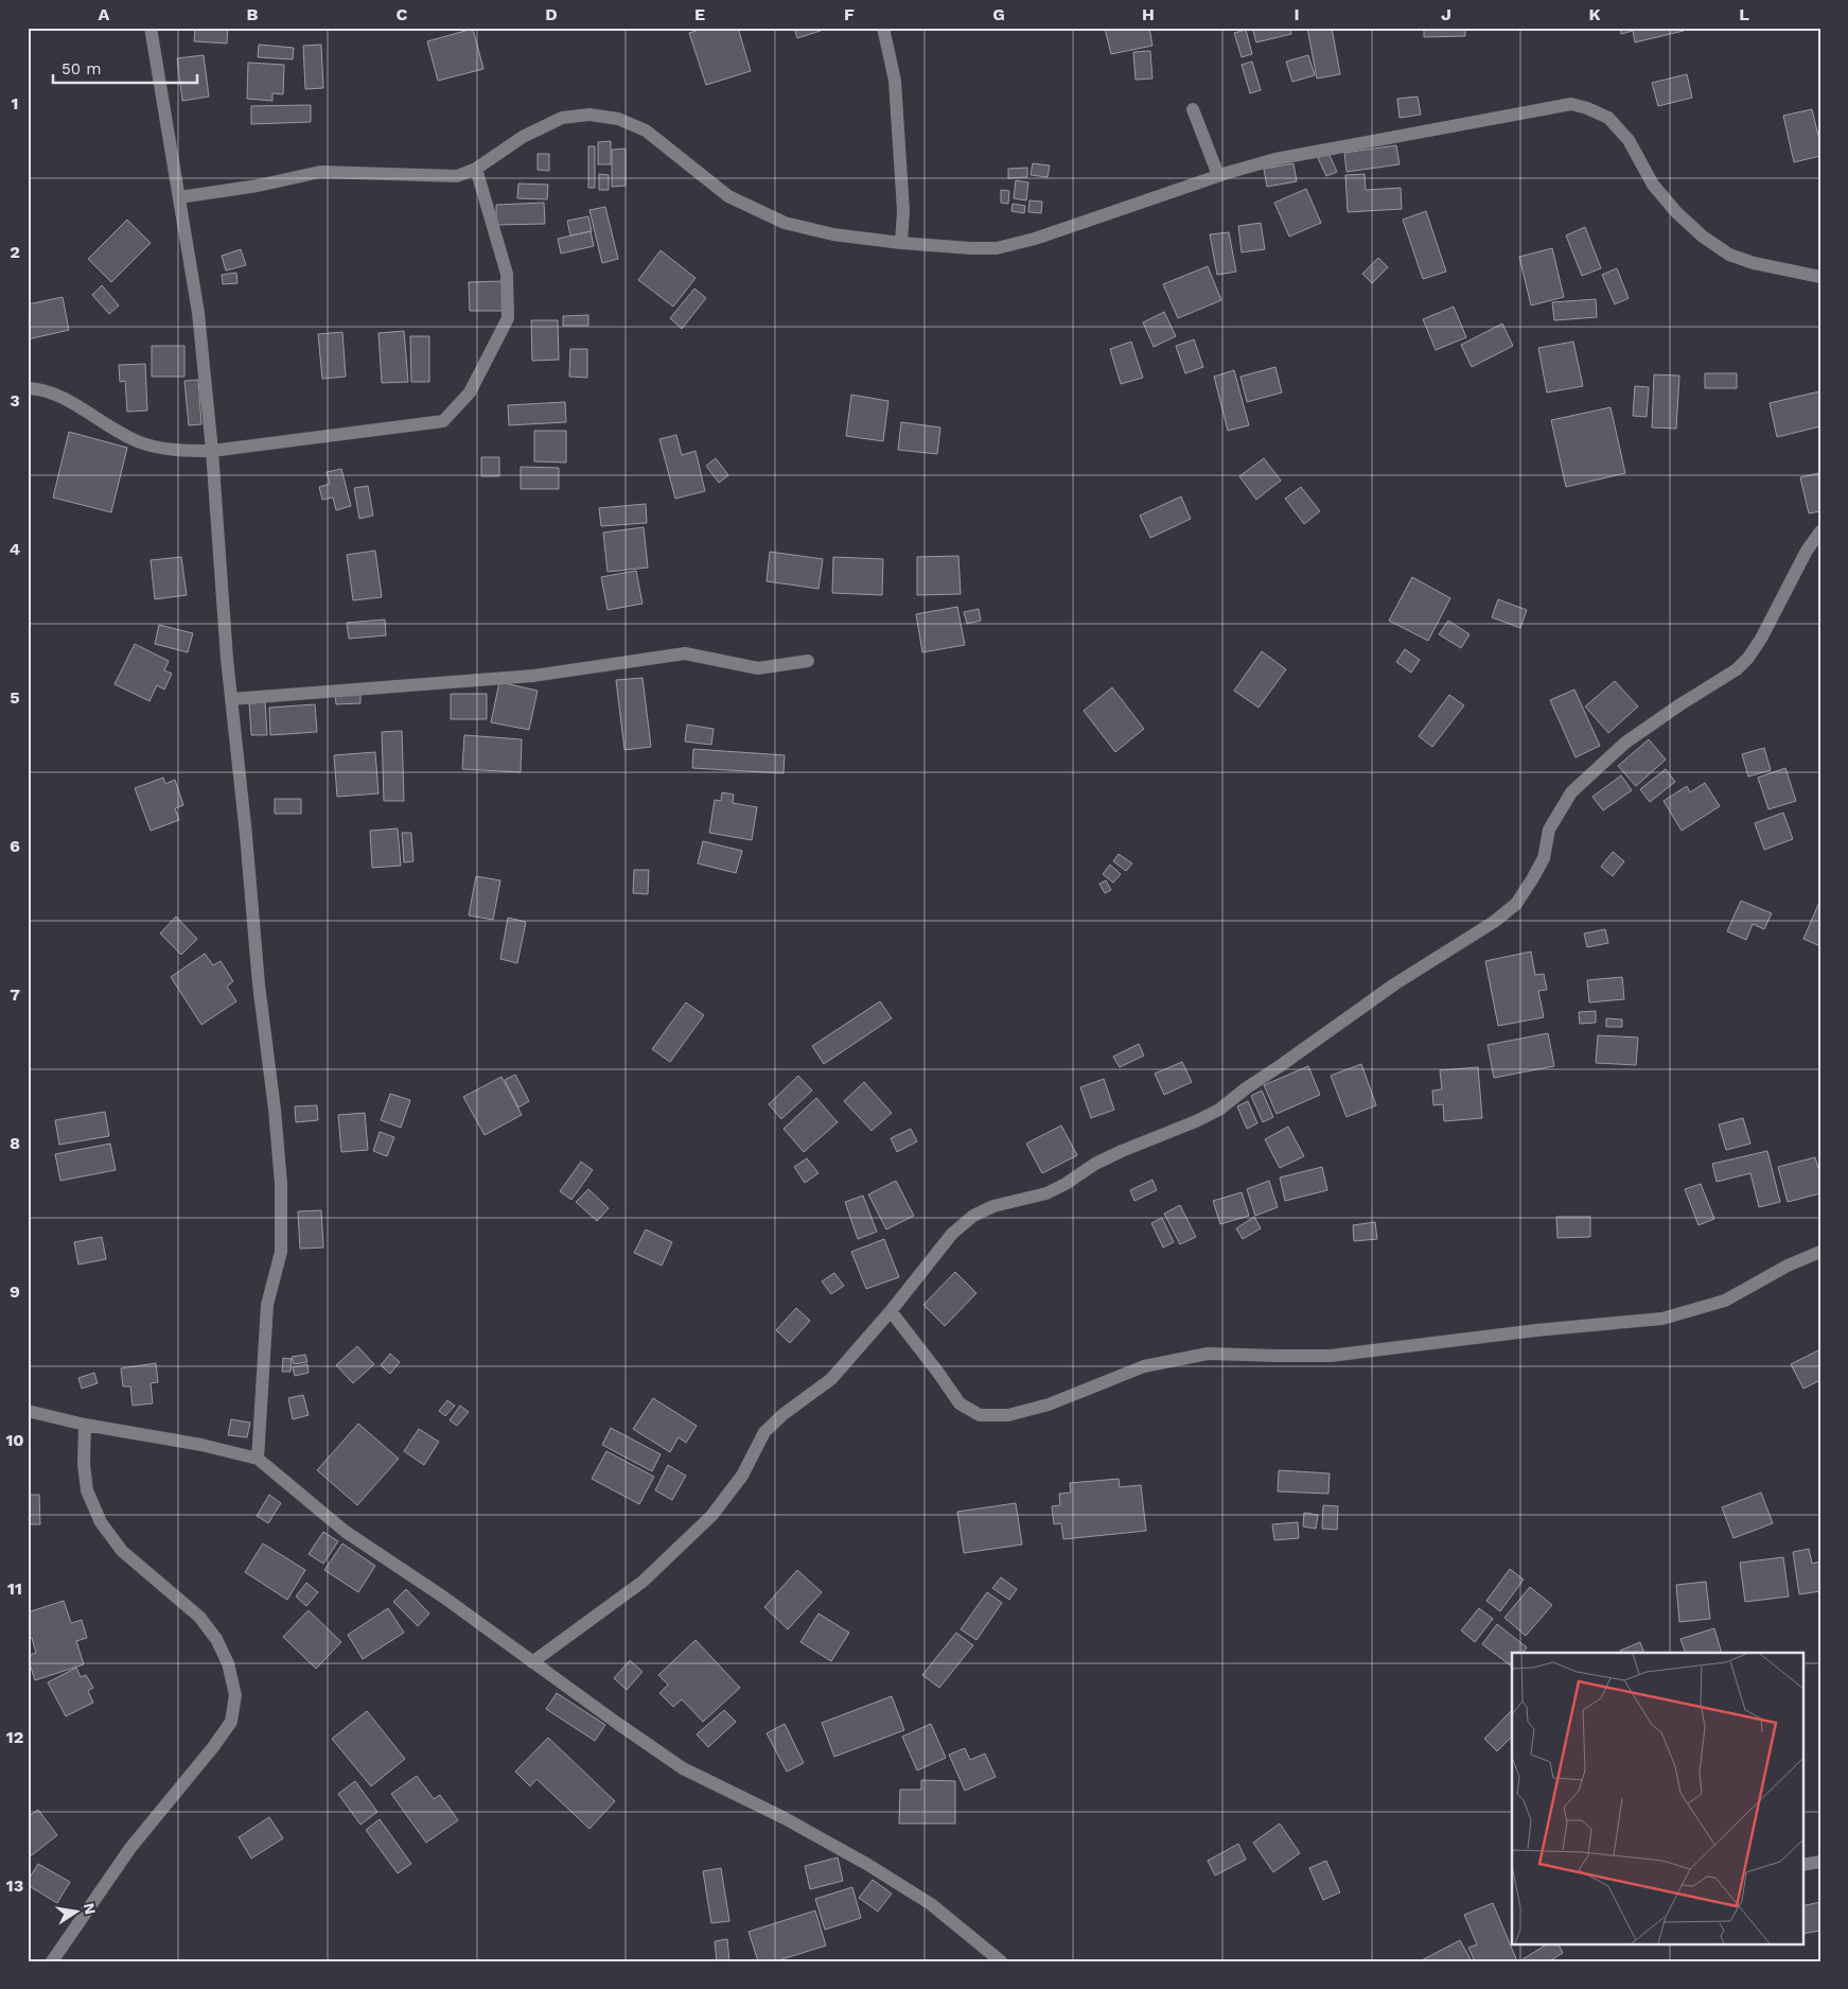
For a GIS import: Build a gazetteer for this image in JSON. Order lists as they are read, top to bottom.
{
  "scale_bar": "50 m",
  "north": "right",
  "grid": {
    "columns": [
      "A",
      "B",
      "C",
      "D",
      "E",
      "F",
      "G",
      "H",
      "I",
      "J",
      "K",
      "L"
    ],
    "rows": [
      "1",
      "2",
      "3",
      "4",
      "5",
      "6",
      "7",
      "8",
      "9",
      "10",
      "11",
      "12",
      "13"
    ]
  }
}
